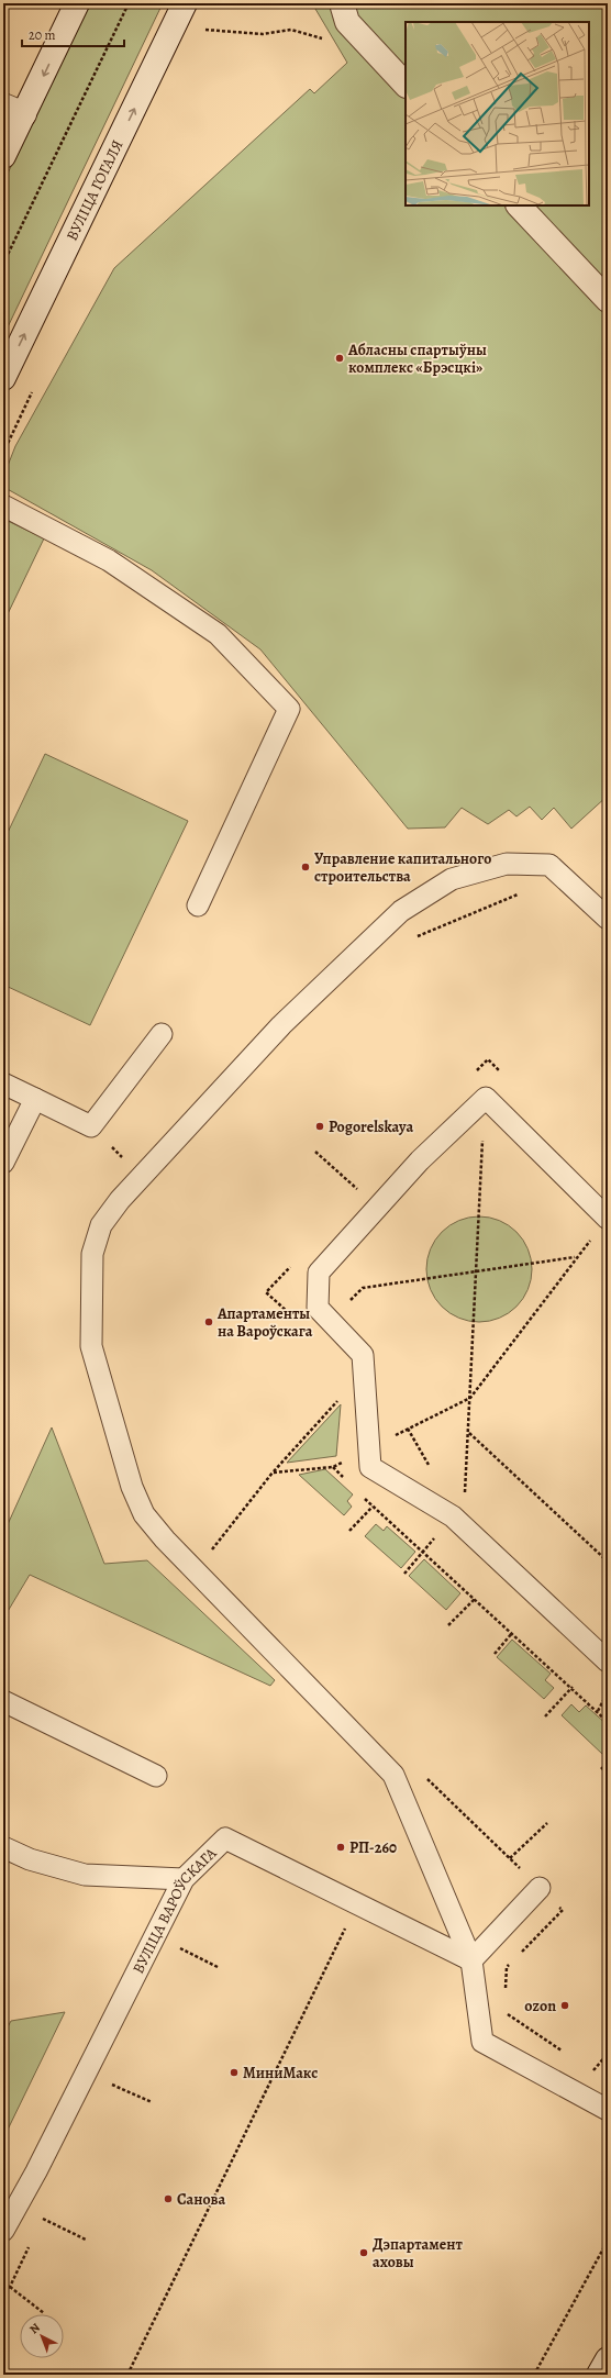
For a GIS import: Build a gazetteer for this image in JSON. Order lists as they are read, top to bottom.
{
  "streets": {
    "main road": ["ВУЛІЦА ГОГАЛЯ"],
    "lane": ["ВУЛІЦА ВАРОЎСКАГА"]
  },
  "places": [
    "Абласны спартыўны комплекс «Брэсцкі»",
    "Управление капитального строительства",
    "Pogorelskaya",
    "Апартаменты на Вароўскага",
    "РП-260",
    "ozon",
    "МиниМакс",
    "Санова",
    "Дэпартамент аховы"
  ],
  "scale_bar": "20 m",
  "north": "top left"
}
